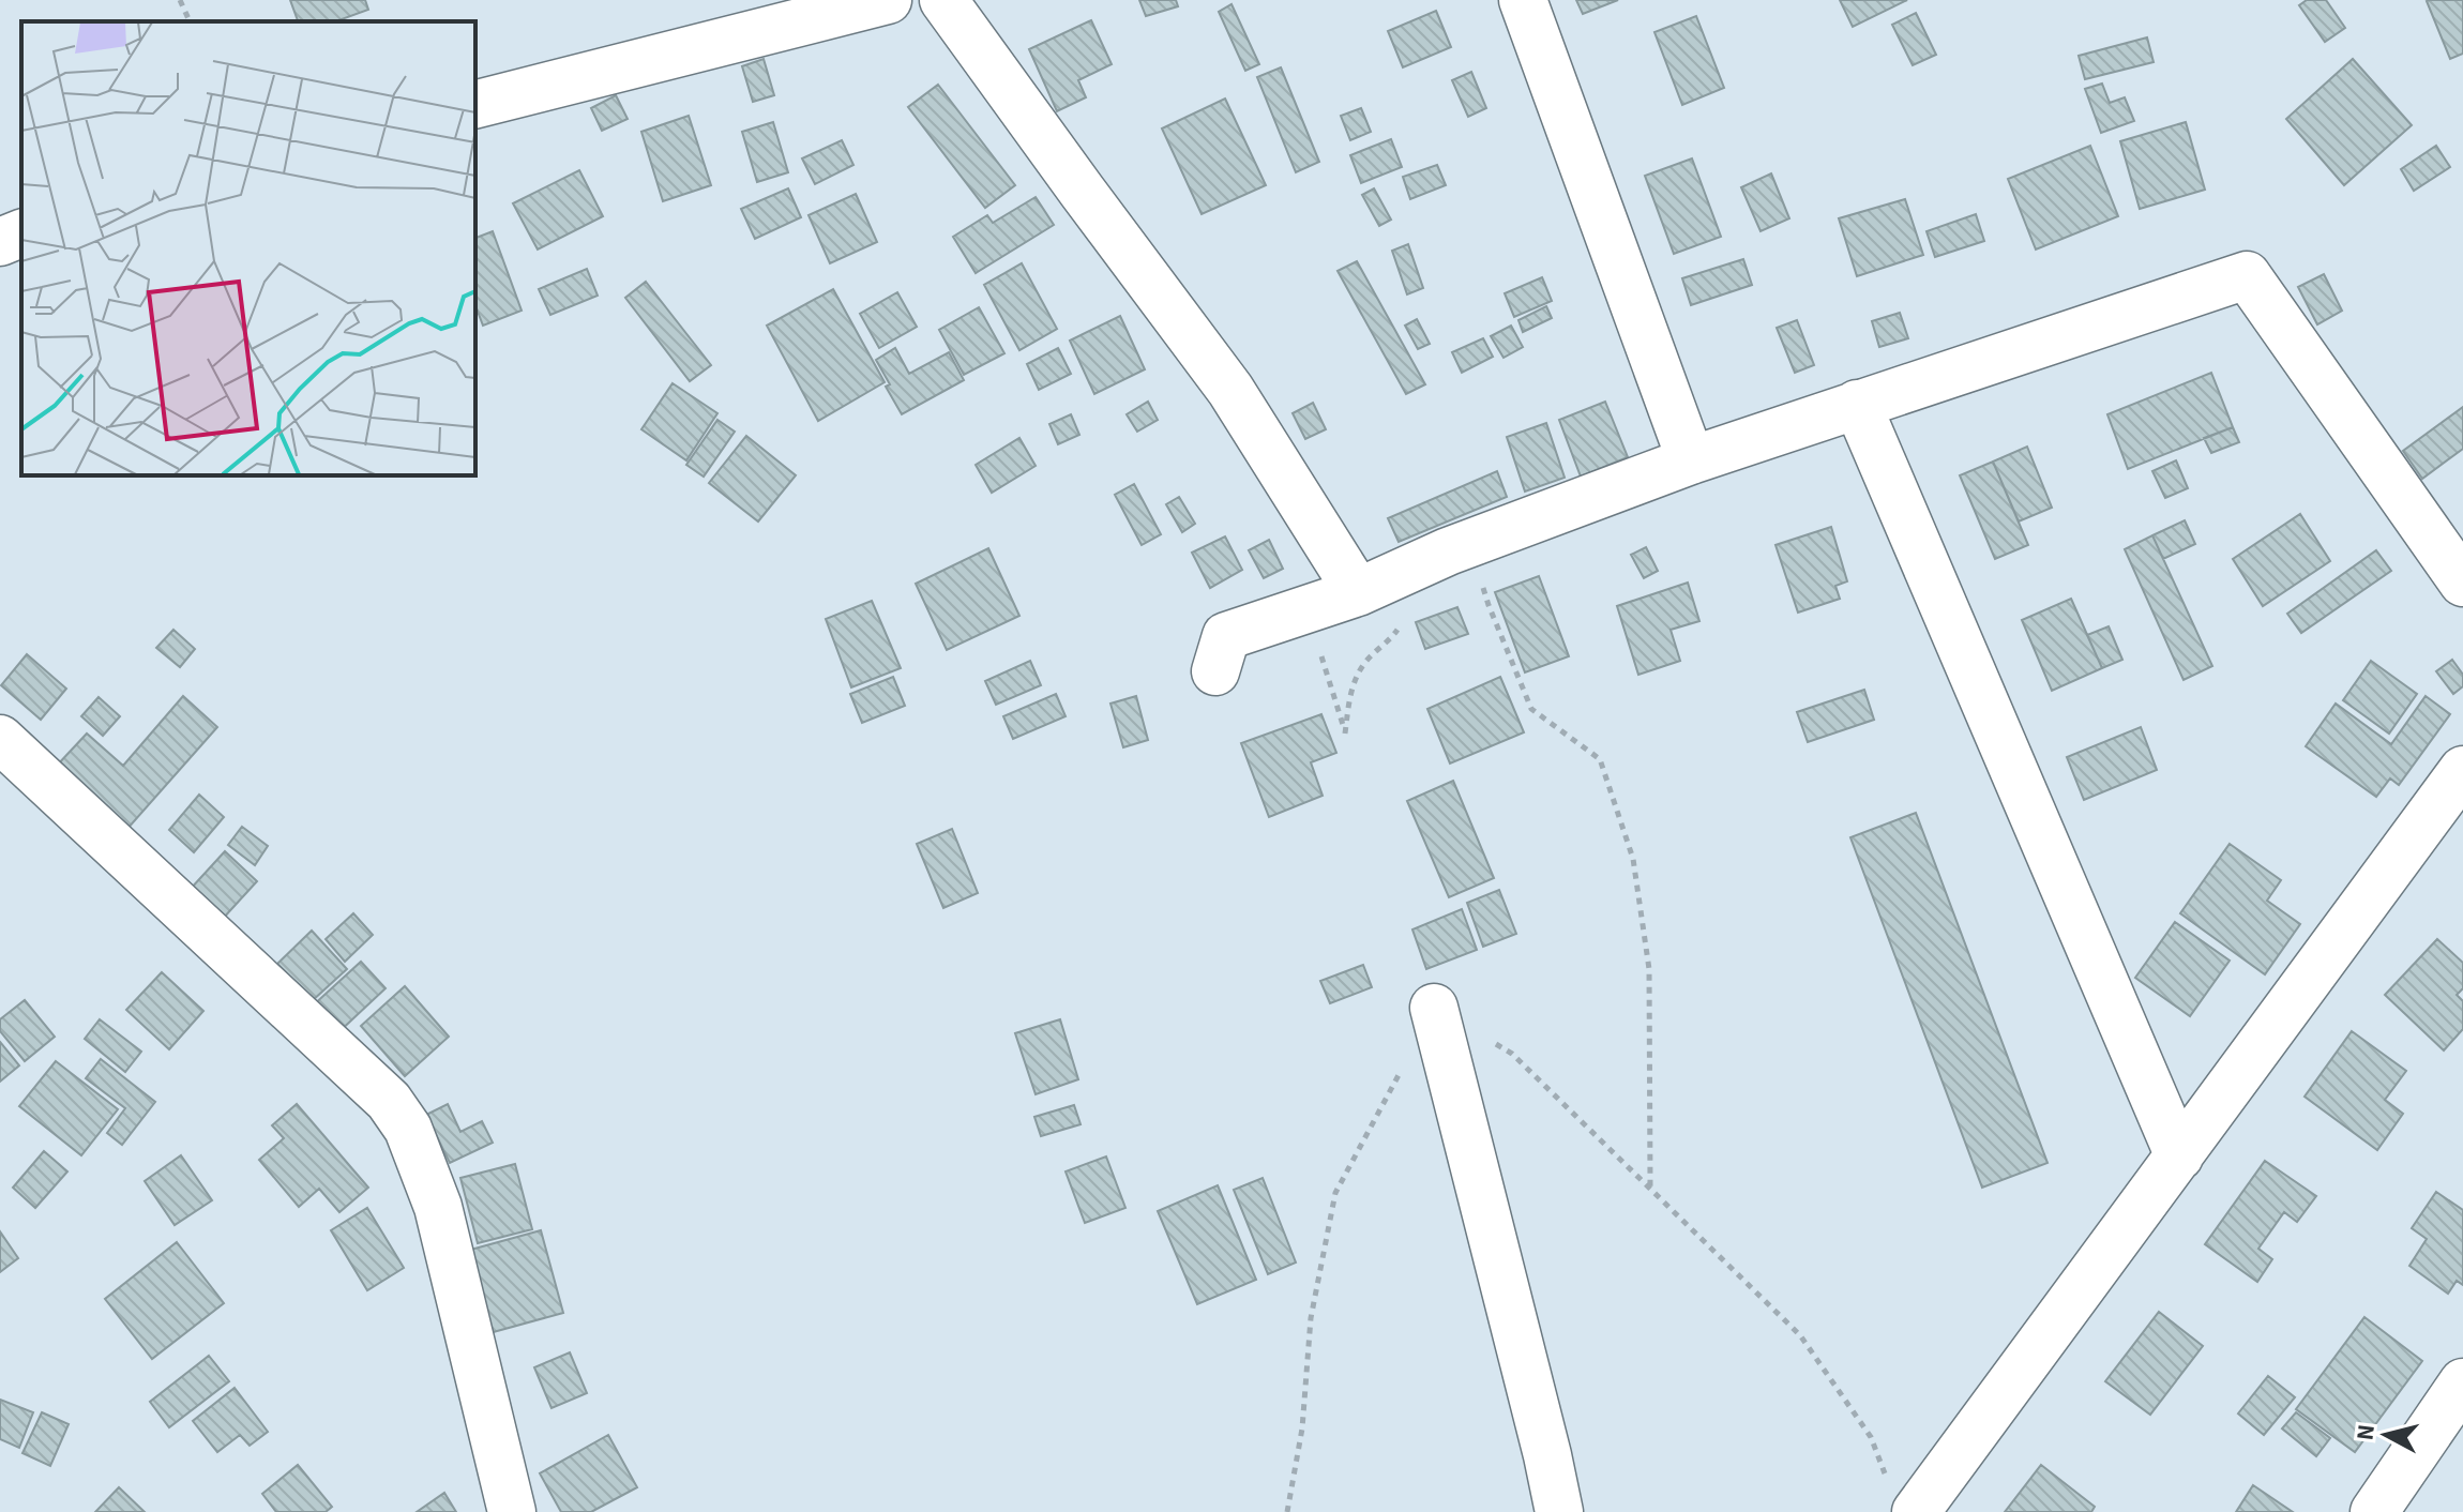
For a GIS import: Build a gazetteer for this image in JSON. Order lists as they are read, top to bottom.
{
  "north": "left"
}
